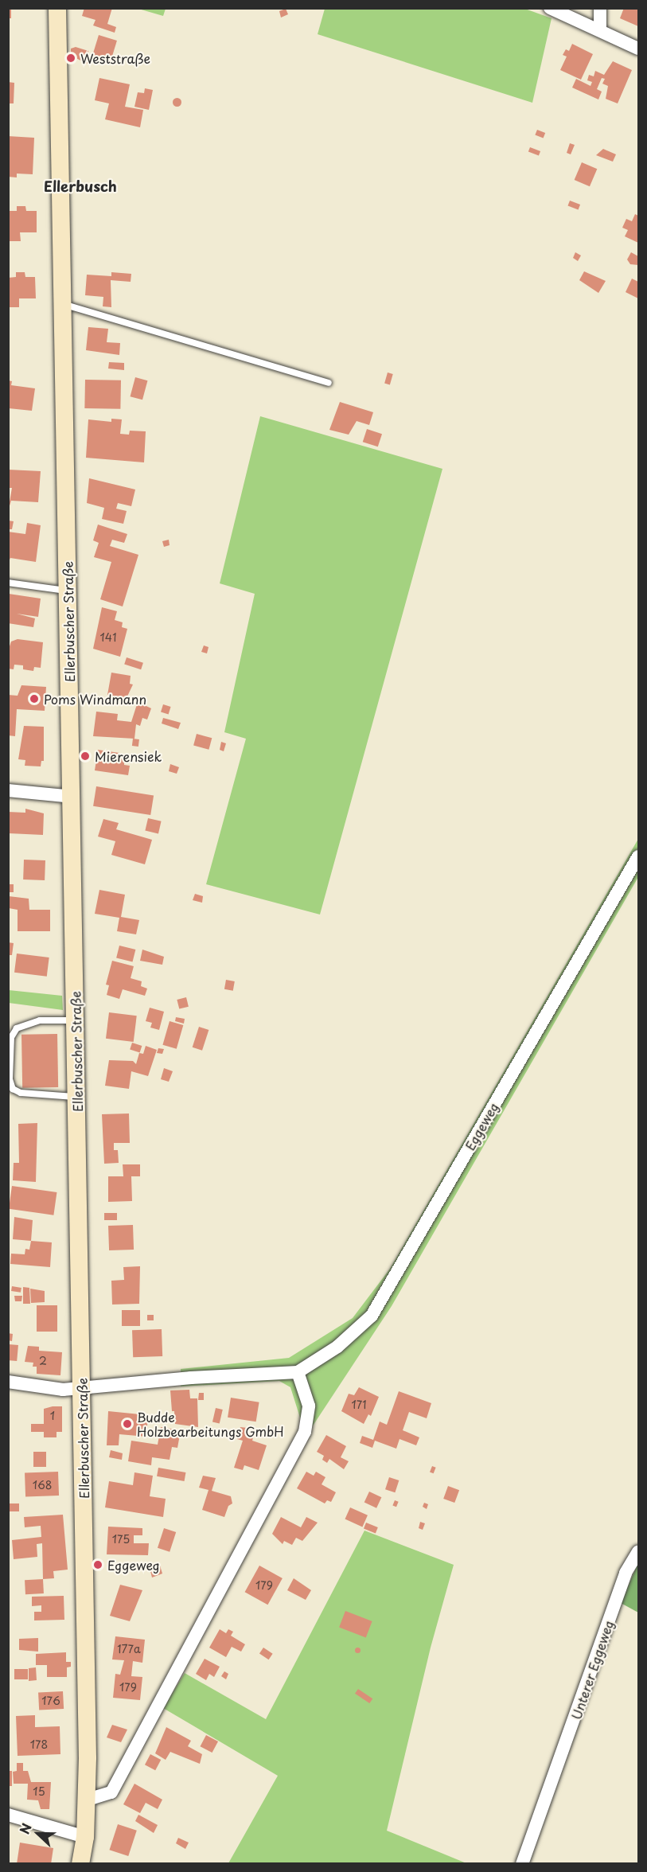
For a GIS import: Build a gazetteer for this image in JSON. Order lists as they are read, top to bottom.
{
  "streets": {
    "main road": ["Ellerbuscher Straße"],
    "street": ["Eggeweg", "Unterer Eggeweg"]
  },
  "crossings": [
    ["Ellerbuscher Straße", "Eggeweg"]
  ],
  "districts": ["Ellerbusch"],
  "places": [
    "Weststraße",
    "Poms Windmann",
    "Mierensiek",
    "Budde Holzbearbeitungs GmbH",
    "Eggeweg"
  ],
  "house_numbers": [
    "141",
    "2",
    "171",
    "1",
    "168",
    "175",
    "179",
    "177a",
    "179",
    "176",
    "178",
    "15"
  ],
  "north": "left"
}
